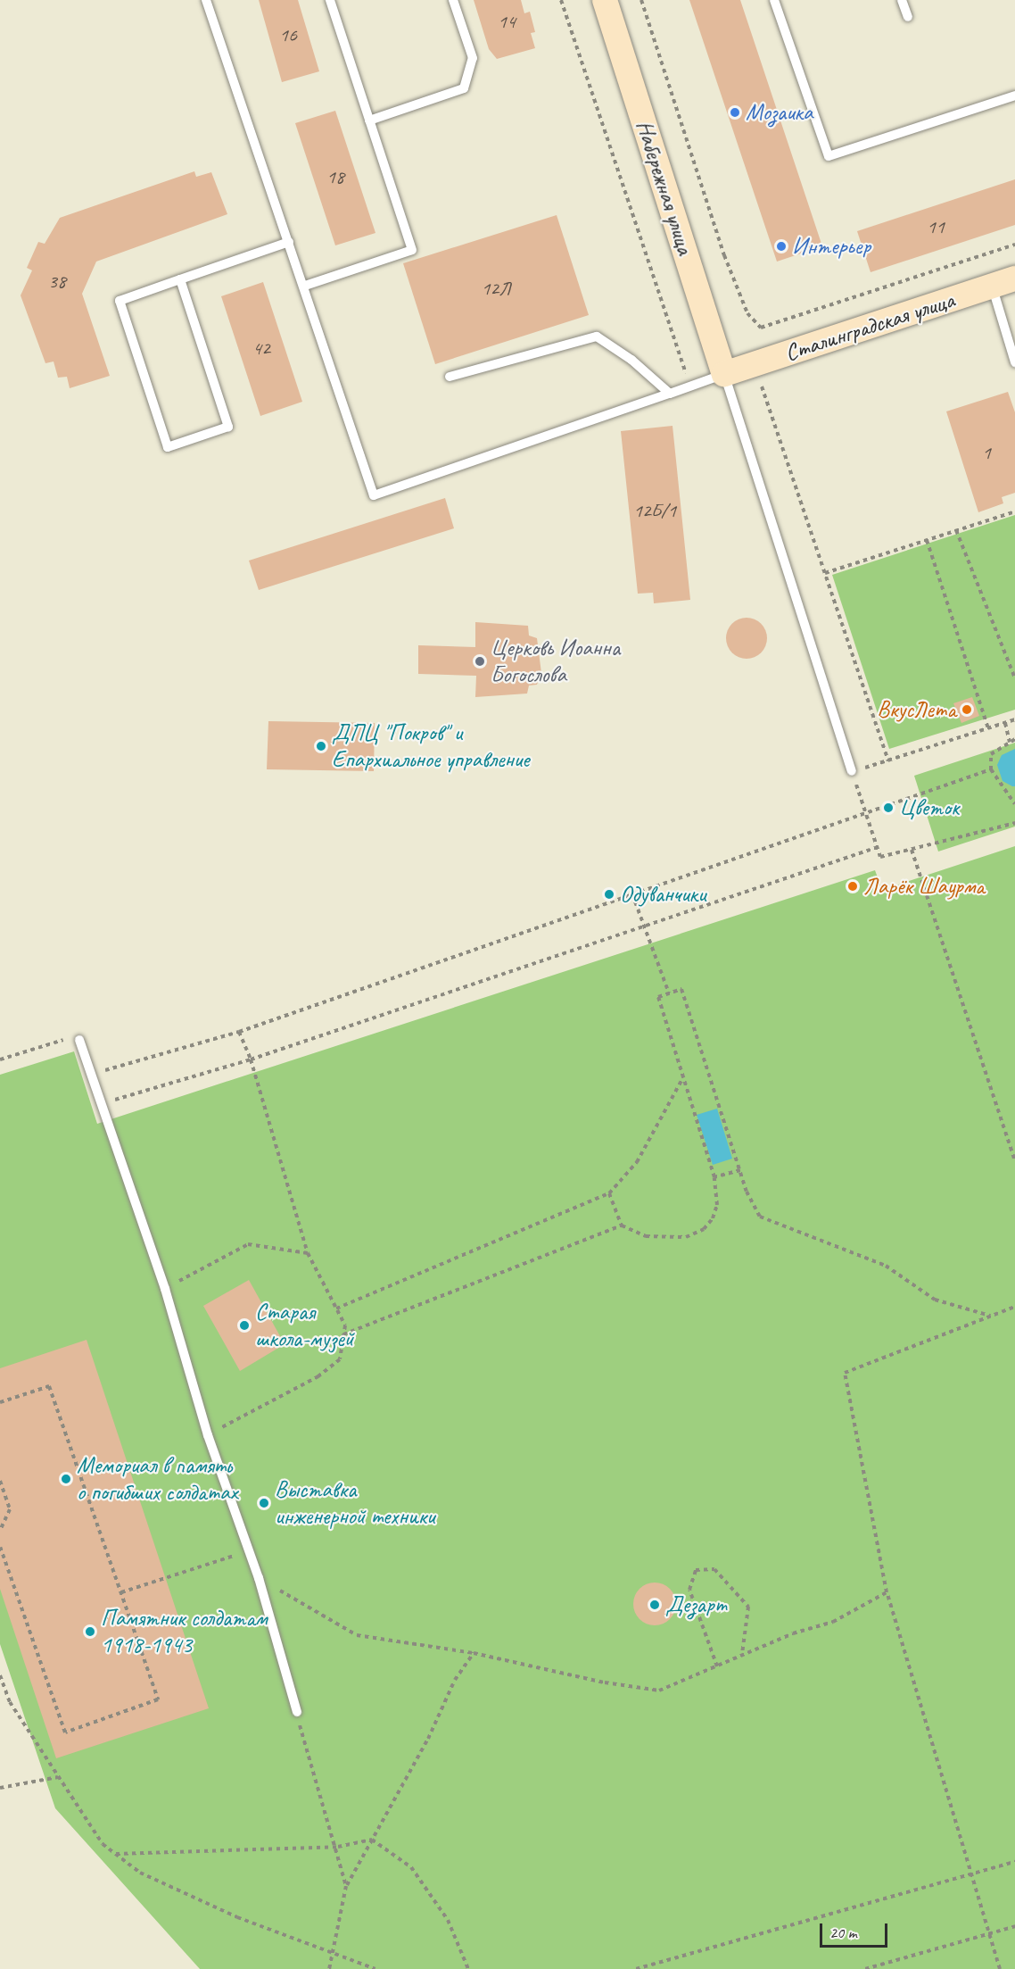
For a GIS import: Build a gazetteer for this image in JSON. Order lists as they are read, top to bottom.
{
  "streets": {
    "street": ["Набережная улица", "Сталинградская улица"]
  },
  "crossings": [
    ["Набережная улица", "Сталинградская улица"]
  ],
  "places": [
    "Мозаика",
    "Интерьер",
    "Церковь Иоанна Богослова",
    "ВкусЛета",
    "ДПЦ \"Покров\" и Епархиальное управление",
    "Цветок",
    "Ларёк Шаурма",
    "Одуванчики",
    "Старая школа-музей",
    "Мемориал в память о погибших солдатах",
    "Выставка инженерной техники",
    "Дезарт",
    "Памятник солдатам 1918-1943"
  ],
  "house_numbers": [
    "14",
    "16",
    "18",
    "11",
    "38",
    "12Л",
    "42",
    "1",
    "12Б/1"
  ],
  "scale_bar": "20 m"
}
